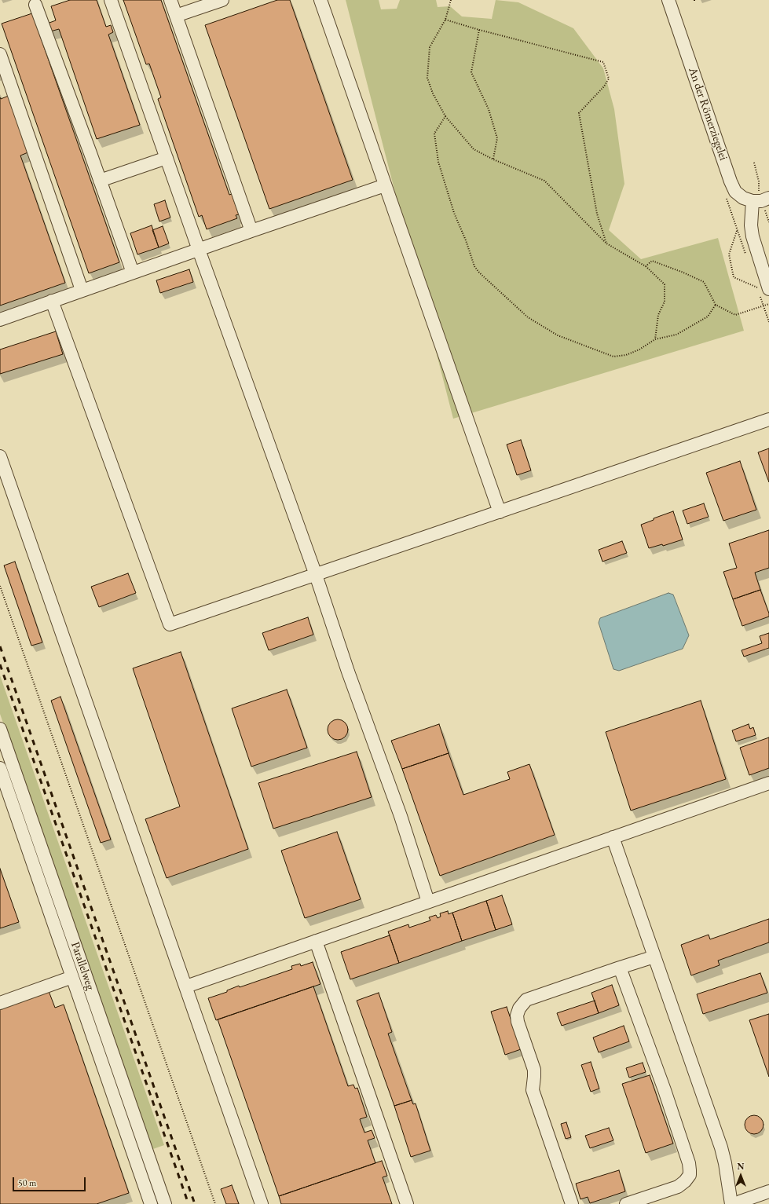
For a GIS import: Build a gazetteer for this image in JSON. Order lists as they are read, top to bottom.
{
  "streets": {
    "street": ["An der Römerziegelei", "Parallelweg"]
  },
  "scale_bar": "50 m",
  "north": "top"
}
